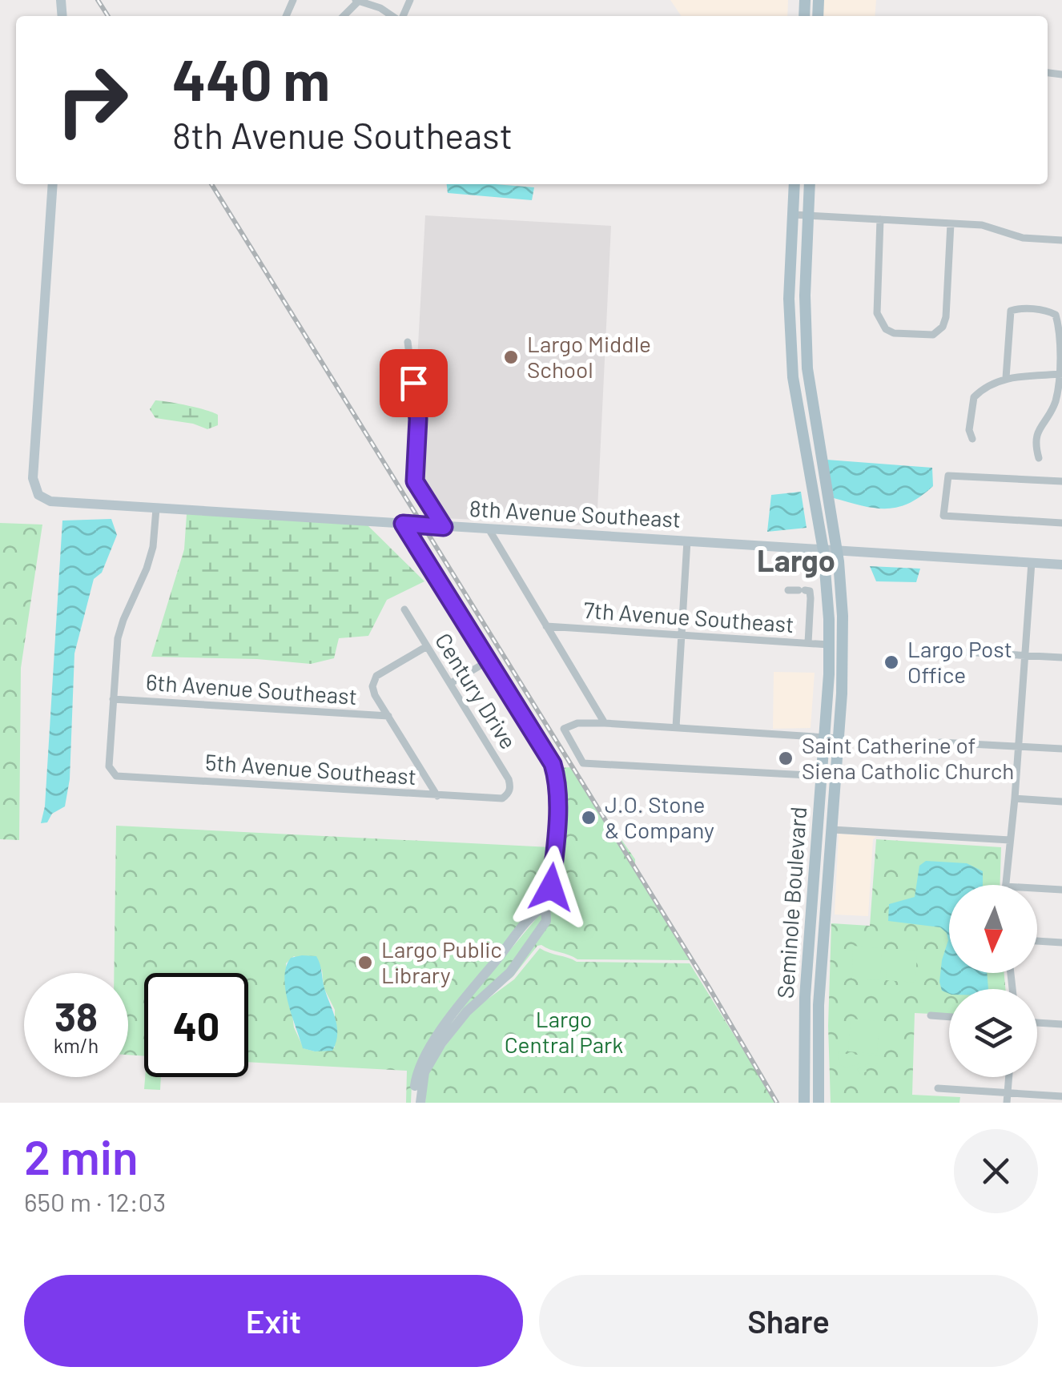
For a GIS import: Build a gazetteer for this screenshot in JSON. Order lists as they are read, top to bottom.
{
  "streets": {
    "main road": ["Seminole Boulevard"],
    "street": [
      "8th Avenue Southeast",
      "7th Avenue Southeast",
      "6th Avenue Southeast",
      "Century Drive",
      "5th Avenue Southeast"
    ]
  },
  "crossings": [
    ["8th Avenue Southeast", "Seminole Boulevard"],
    ["7th Avenue Southeast", "Seminole Boulevard"],
    ["6th Avenue Southeast", "5th Avenue Southeast"],
    ["Century Drive", "5th Avenue Southeast"]
  ],
  "districts": ["Largo"],
  "parks": ["Largo Central Park"],
  "places": [
    "Largo Middle School",
    "Largo Post Office",
    "Saint Catherine of Siena Catholic Church",
    "J.O. Stone & Company",
    "Largo Public Library"
  ],
  "north": "bottom",
  "page": {
    "turn": ["440 m", "8th Avenue Southeast"],
    "speed": "38 km/h",
    "limit": "40",
    "heading": ["2 min", "650 m · 12:03"],
    "buttons": ["Exit", "Share"]
  }
}
